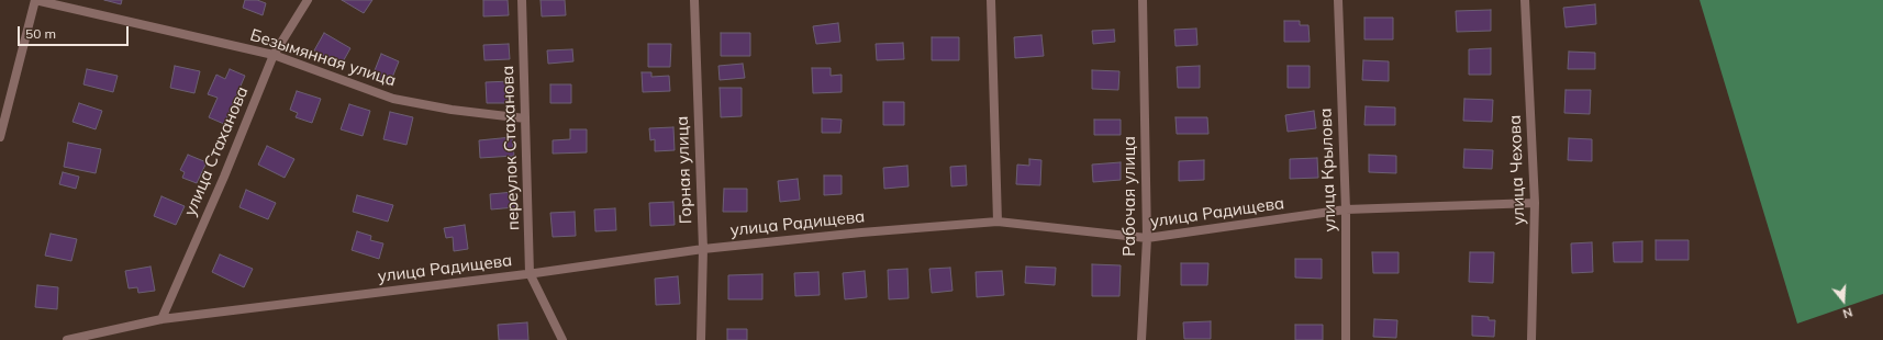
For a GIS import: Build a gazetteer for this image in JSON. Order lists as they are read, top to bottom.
{
  "streets": {
    "street": [
      "Безымянная улица",
      "переулок Стаханова",
      "улица Стаханова",
      "Горная улица",
      "улица Крылова",
      "улица Чехова",
      "Рабочая улица",
      "улица Радищева"
    ]
  },
  "crossings": [
    ["Безымянная улица", "переулок Стаханова"],
    ["Безымянная улица", "улица Стаханова"],
    ["переулок Стаханова", "улица Радищева"],
    ["улица Стаханова", "улица Радищева"],
    ["Горная улица", "улица Радищева"],
    ["улица Крылова", "улица Радищева"],
    ["улица Чехова", "улица Радищева"],
    ["Рабочая улица", "улица Радищева"]
  ],
  "scale_bar": "50 m",
  "north": "bottom"
}
